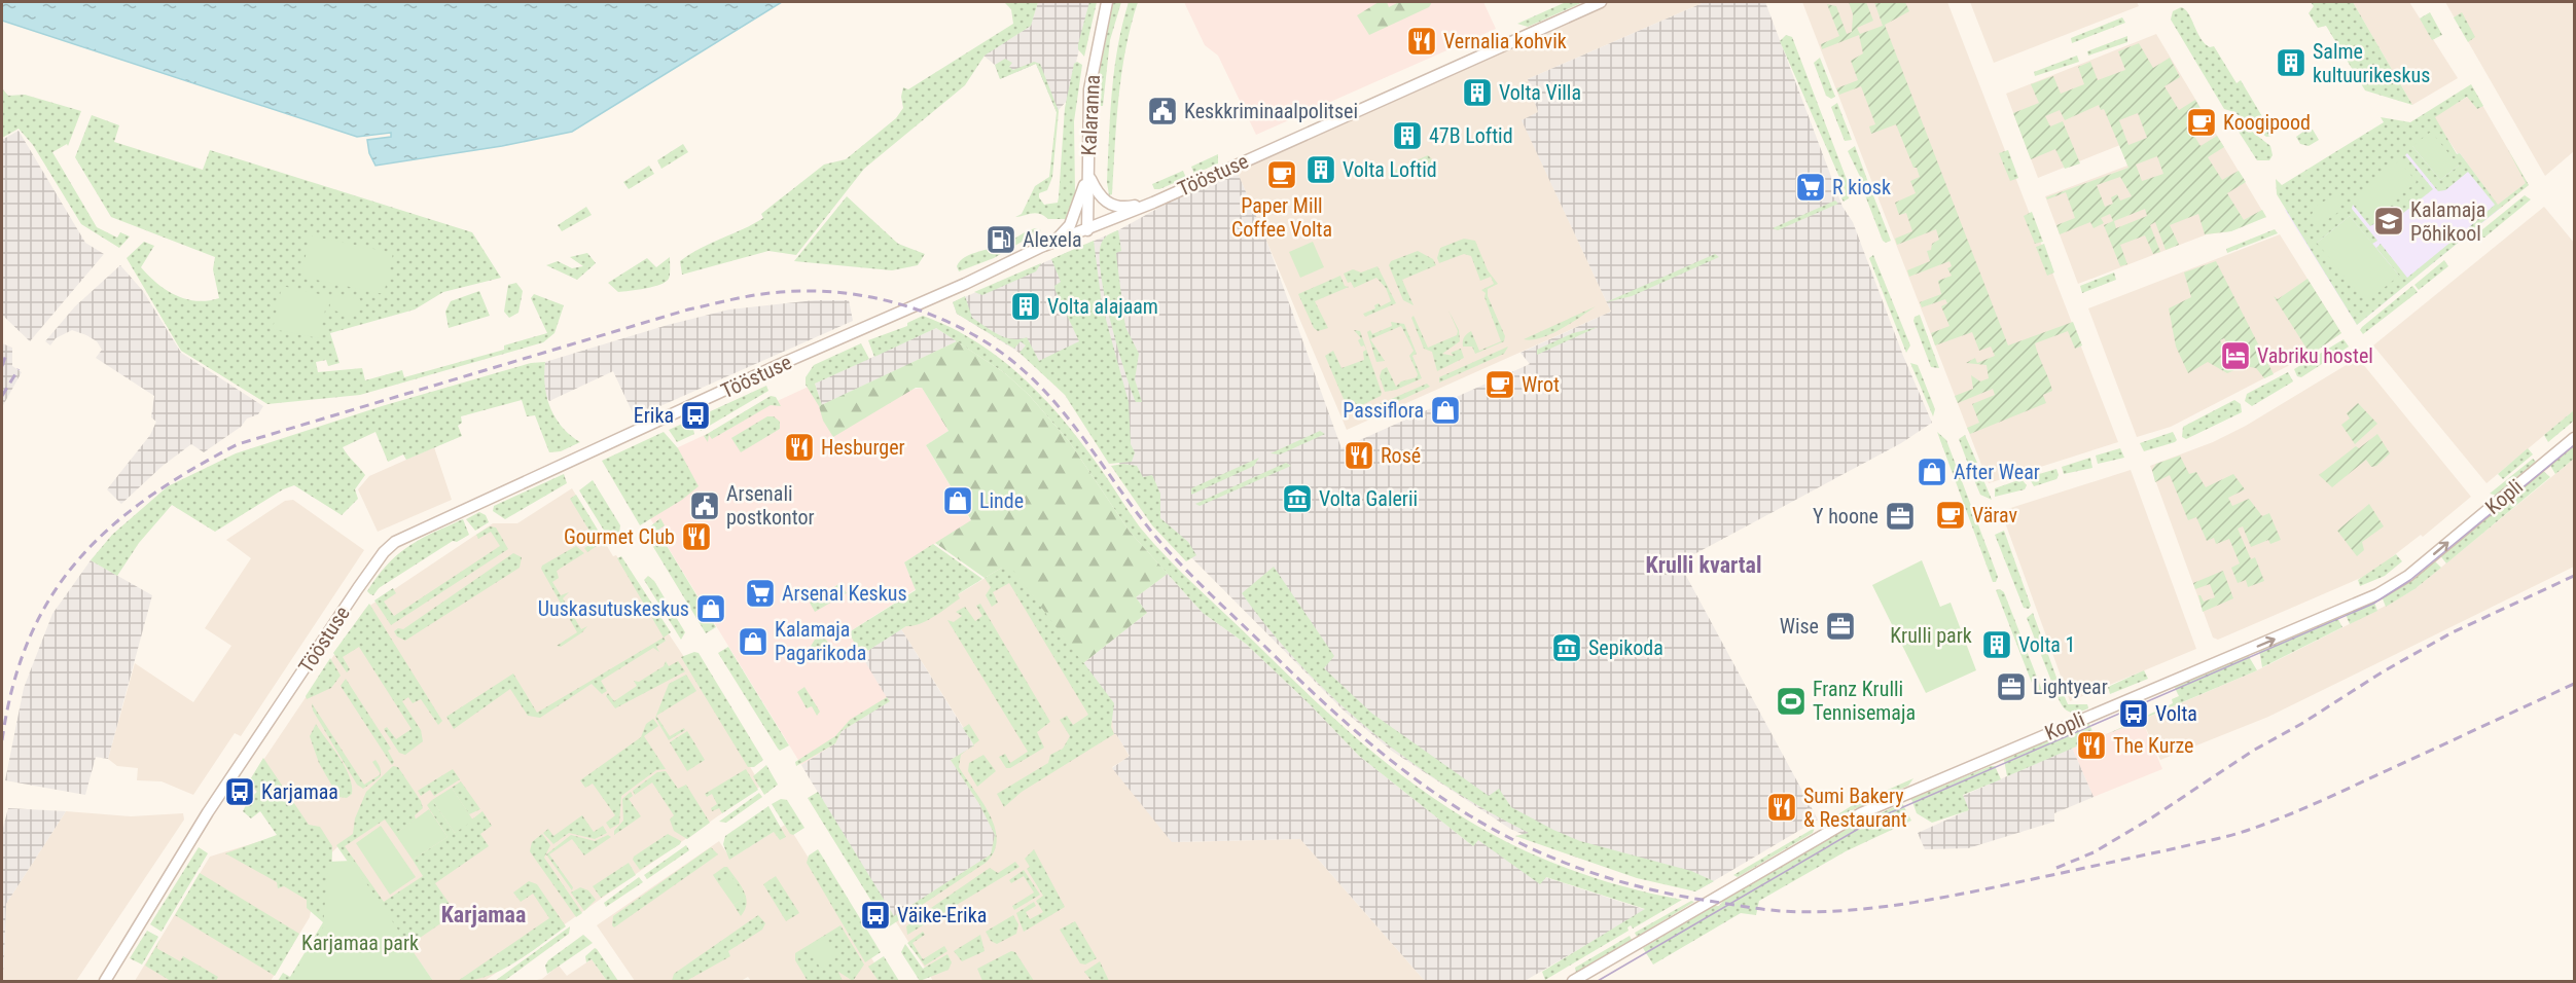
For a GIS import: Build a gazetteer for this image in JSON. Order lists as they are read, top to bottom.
{
  "streets": {
    "street": ["Kalaranna", "Tööstuse", "Kopli"]
  },
  "crossings": [
    ["Kalaranna", "Tööstuse"]
  ],
  "one_way": ["Kopli"],
  "districts": ["Krulli kvartal", "Karjamaa"],
  "parks": ["Krulli park", "Karjamaa park"],
  "places": {
    "restaurant": [
      "Vernalia kohvik",
      "Hesburger",
      "Rosé",
      "Gourmet Club",
      "The Kurze",
      "Sumi Bakery & Restaurant"
    ],
    "building": [
      "Salme kultuurikeskus",
      "Volta Villa",
      "47B Loftid",
      "Volta Loftid",
      "Volta alajaam",
      "Volta 1"
    ],
    "public building": ["Keskkriminaalpolitsei", "Arsenali postkontor"],
    "cafe": [
      "Koogipood",
      "Paper Mill Coffee Volta",
      "Wrot",
      "Värav"
    ],
    "supermarket": ["R kiosk", "Arsenal Keskus"],
    "school or university": ["Kalamaja Põhikool"],
    "fuel station": ["Alexela"],
    "hotel": ["Vabriku hostel"],
    "shop": [
      "Passiflora",
      "After Wear",
      "Linde",
      "Uuskasutuskeskus",
      "Kalamaja Pagarikoda"
    ],
    "bus stop": [
      "Erika",
      "Volta",
      "Karjamaa",
      "Väike-Erika"
    ],
    "museum": ["Volta Galerii", "Sepikoda"],
    "office": ["Y hoone", "Wise", "Lightyear"],
    "sports": ["Franz Krulli Tennisemaja"]
  }
}
